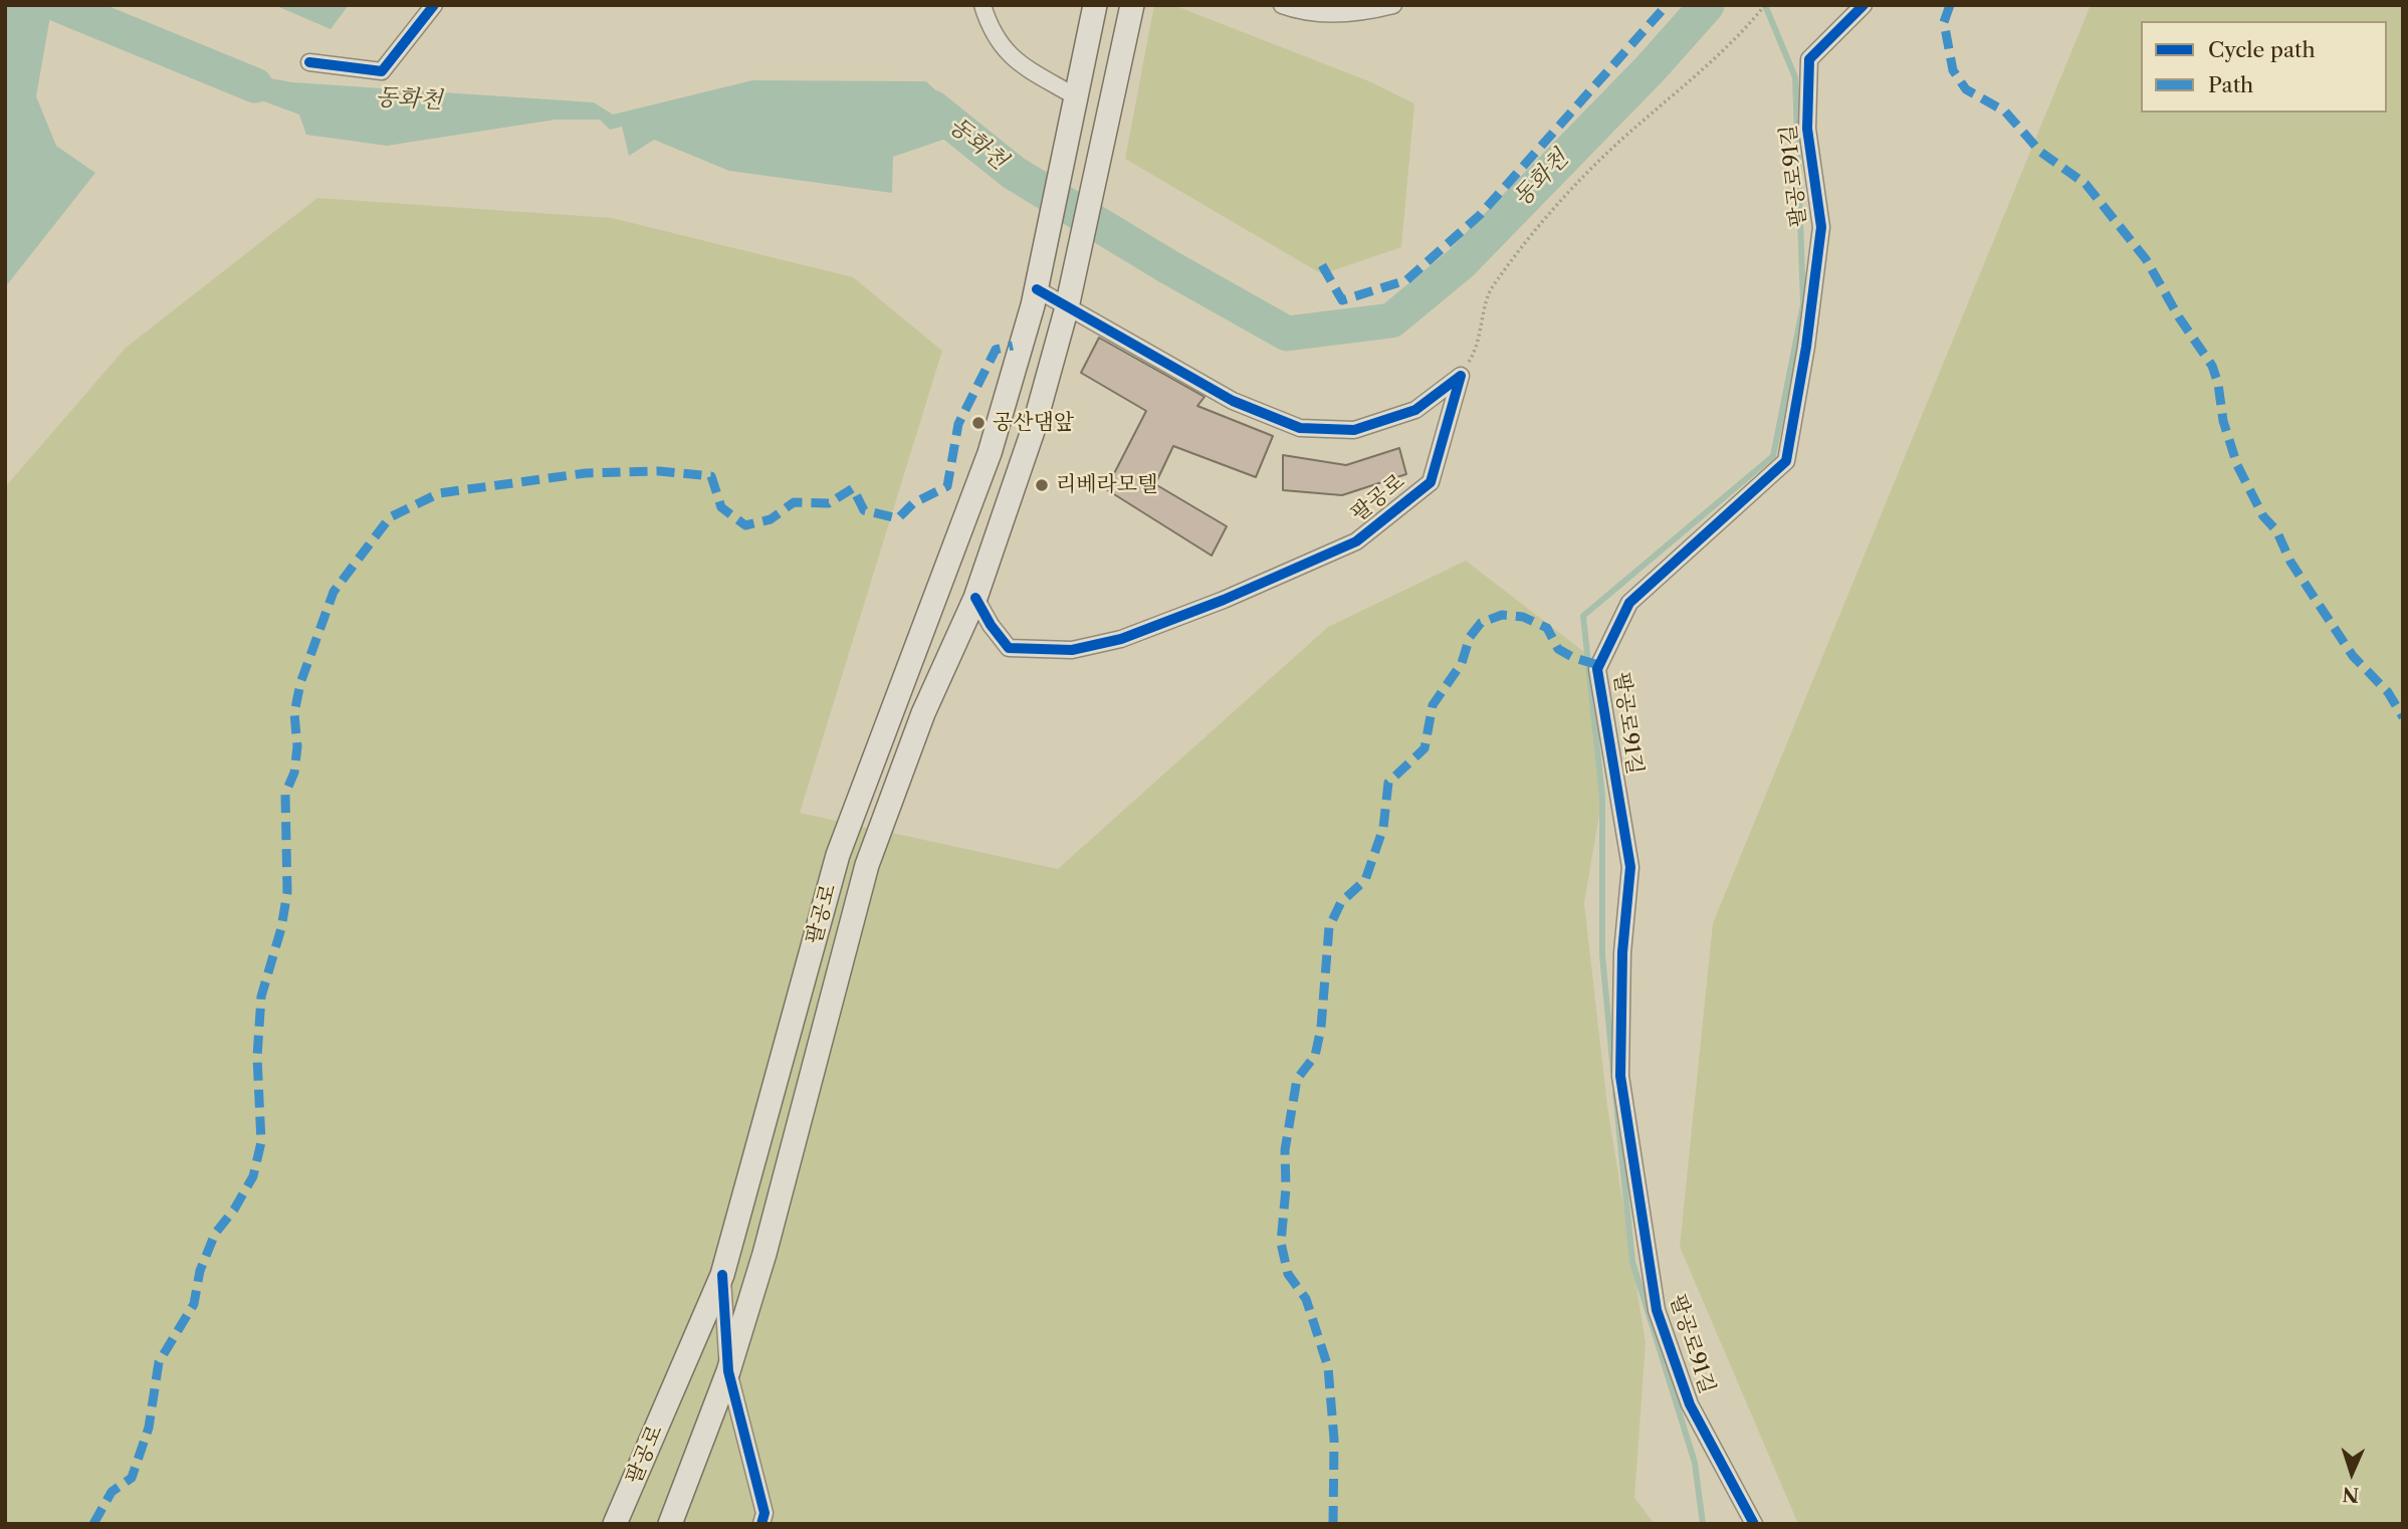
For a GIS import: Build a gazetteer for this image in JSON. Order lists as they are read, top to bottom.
{
  "streets": {
    "main road": ["팔공로"],
    "street": ["팔공로91길"]
  },
  "water": ["동화천"],
  "places": ["공산댐앞", "리베라모텔"],
  "legend": ["Cycle path", "Path"],
  "north": "bottom"
}
